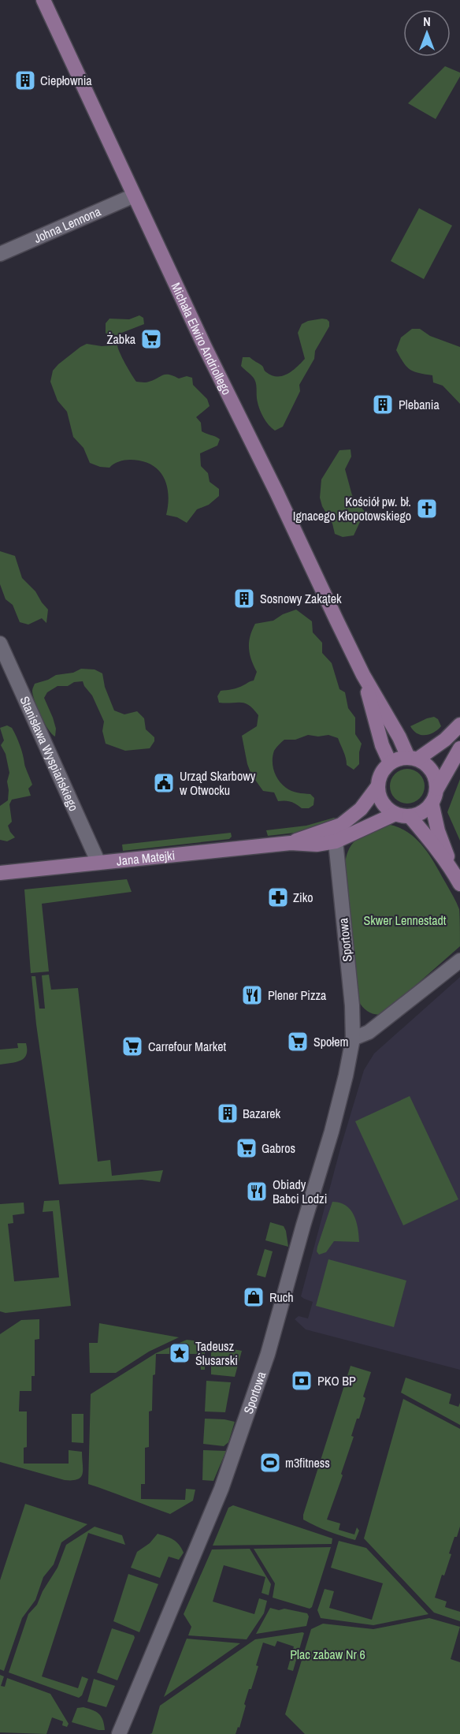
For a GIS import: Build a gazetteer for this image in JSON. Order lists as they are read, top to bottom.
{
  "streets": {
    "street": [
      "Johna Lennona",
      "Michała Elwiro Andriollego",
      "Stanisława Wyspiańskiego",
      "Jana Matejki",
      "Sportowa"
    ]
  },
  "crossings": [
    ["Johna Lennona", "Michała Elwiro Andriollego"],
    ["Michała Elwiro Andriollego", "Jana Matejki"],
    ["Stanisława Wyspiańskiego", "Jana Matejki"],
    ["Jana Matejki", "Sportowa"]
  ],
  "parks": ["Skwer Lennestadt", "Plac zabaw Nr 6"],
  "places": {
    "building": [
      "Ciepłownia",
      "Plebania",
      "Sosnowy Zakątek",
      "Bazarek"
    ],
    "supermarket": [
      "Żabka",
      "Społem",
      "Carrefour Market",
      "Gabros"
    ],
    "church": ["Kościół pw. bł. Ignacego Kłopotowskiego"],
    "public building": ["Urząd Skarbowy w Otwocku"],
    "pharmacy": ["Ziko"],
    "restaurant": ["Plener Pizza", "Obiady Babci Lodzi"],
    "shop": ["Ruch"],
    "place": ["Tadeusz Ślusarski"],
    "bank": ["PKO BP"],
    "sports": ["m3fitness"]
  },
  "north": "top"
}
